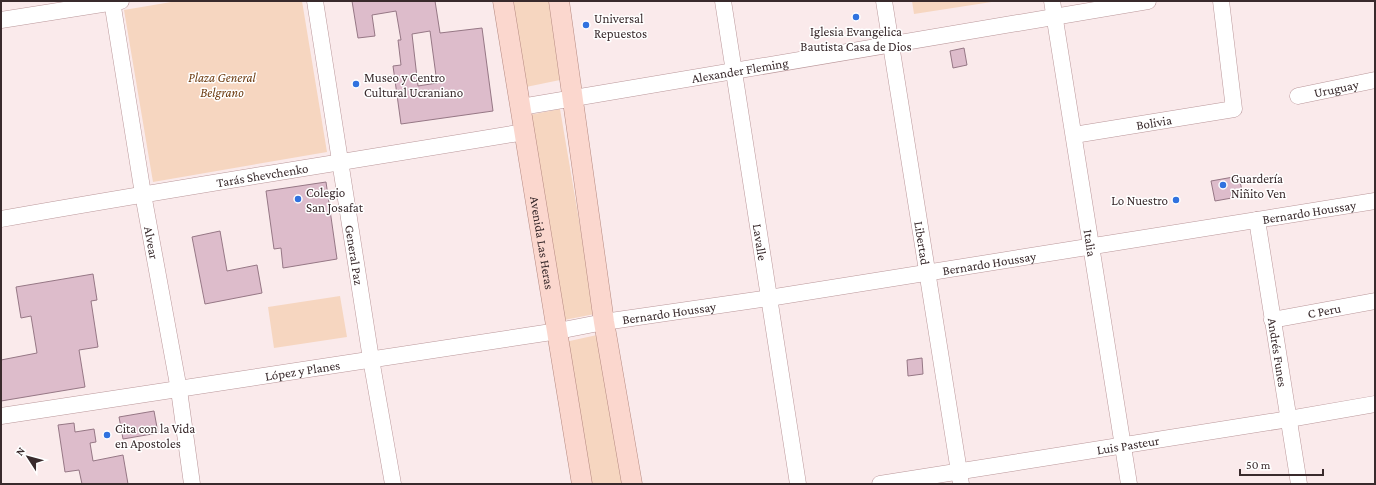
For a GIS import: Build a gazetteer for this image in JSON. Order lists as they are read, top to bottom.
{
  "streets": {
    "main road": ["Avenida Las Heras"],
    "street": [
      "Alexander Fleming",
      "Uruguay",
      "Bolivia",
      "Tarás Shevchenko",
      "Bernardo Houssay",
      "Alvear",
      "Italia",
      "Lavalle",
      "Libertad",
      "General Paz",
      "C Peru",
      "Andrés Funes",
      "López y Planes",
      "Luis Pasteur"
    ]
  },
  "crossings": [
    ["Alexander Fleming", "Avenida Las Heras"],
    ["Alexander Fleming", "Italia"],
    ["Alexander Fleming", "Lavalle"],
    ["Alexander Fleming", "Libertad"],
    ["Bolivia", "Italia"],
    ["Tarás Shevchenko", "Alvear"],
    ["Tarás Shevchenko", "Avenida Las Heras"],
    ["Tarás Shevchenko", "General Paz"],
    ["Bernardo Houssay", "Italia"],
    ["Bernardo Houssay", "Lavalle"],
    ["Bernardo Houssay", "Libertad"],
    ["Bernardo Houssay", "Andrés Funes"],
    ["Bernardo Houssay", "López y Planes"],
    ["Alvear", "López y Planes"],
    ["Avenida Las Heras", "López y Planes"],
    ["Italia", "Luis Pasteur"],
    ["Libertad", "Luis Pasteur"],
    ["General Paz", "López y Planes"],
    ["C Peru", "Andrés Funes"],
    ["Andrés Funes", "Luis Pasteur"]
  ],
  "parks": ["Plaza General Belgrano"],
  "places": [
    "Iglesia Evangelica Bautista Casa de Dios",
    "Universal Repuestos",
    "Museo y Centro Cultural Ucraniano",
    "Guardería Niñito Ven",
    "Colegio San Josafat",
    "Lo Nuestro",
    "Cita con la Vida en Apostoles"
  ],
  "scale_bar": "50 m",
  "north": "top left"
}
